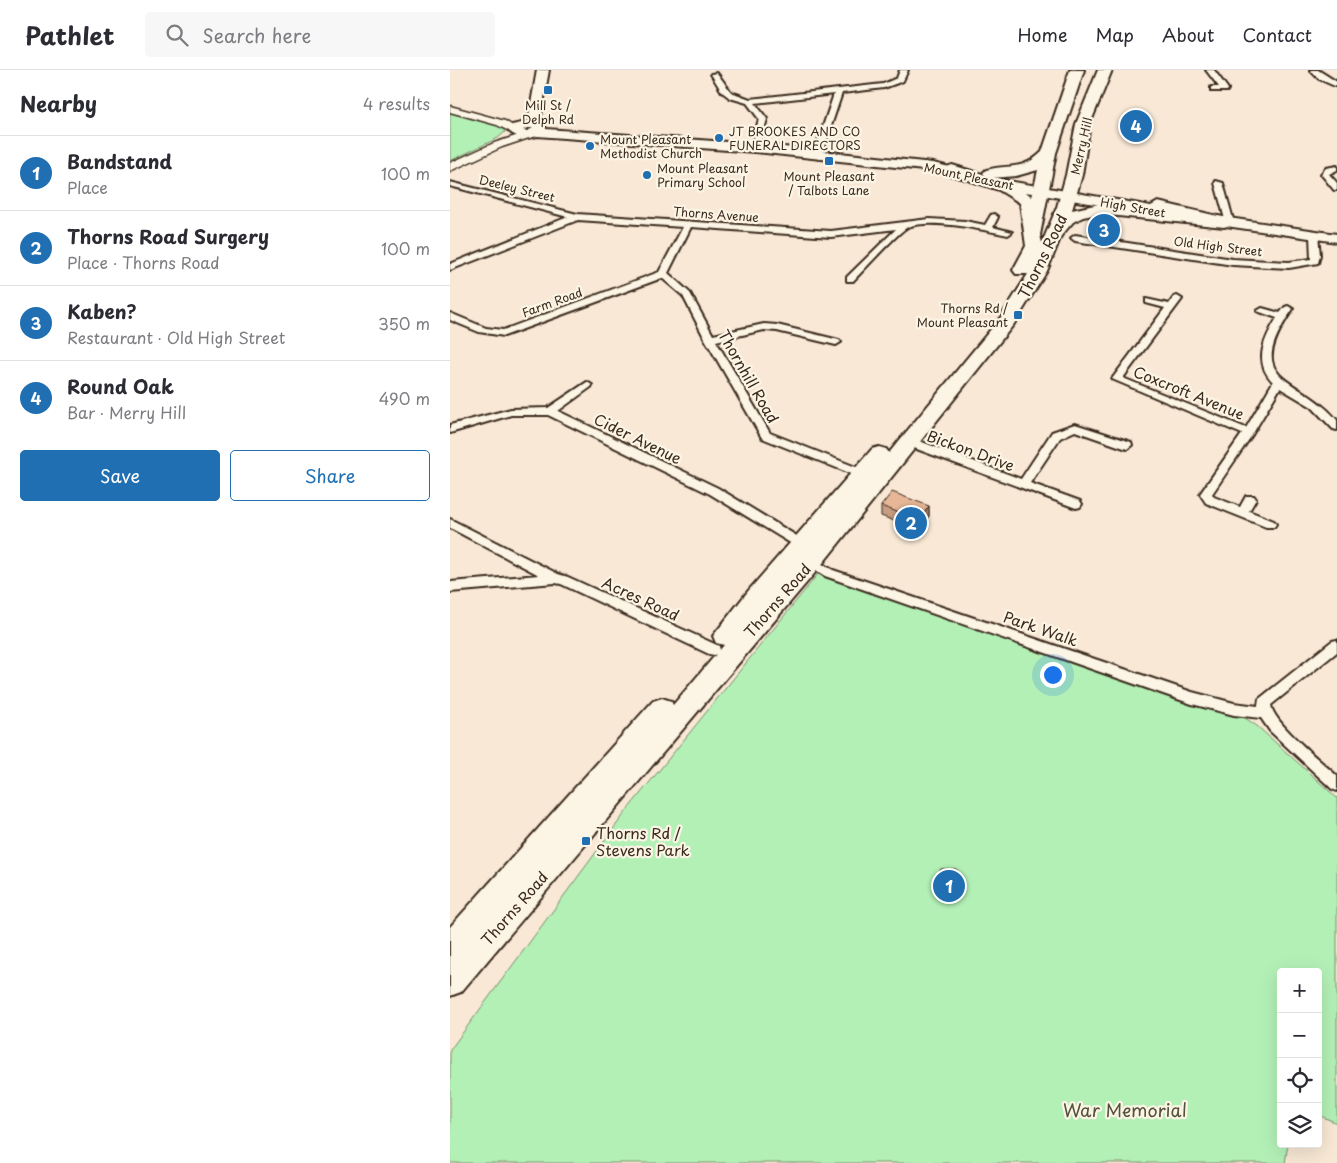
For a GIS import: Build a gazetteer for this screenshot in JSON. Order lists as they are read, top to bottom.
{
  "streets": {
    "highway": ["Merry Hill", "Thorns Road"],
    "main road": ["Mount Pleasant", "High Street"],
    "street": [
      "Deeley Street",
      "Thorns Avenue",
      "Old High Street",
      "Farm Road",
      "Thornhill Road",
      "Coxcroft Avenue",
      "Cider Avenue",
      "Bickon Drive",
      "Acres Road",
      "Park Walk"
    ]
  },
  "crossings": [
    ["Merry Hill", "Mount Pleasant"],
    ["Merry Hill", "High Street"],
    ["Merry Hill", "Thorns Road"],
    ["Mount Pleasant", "High Street"],
    ["Mount Pleasant", "Thorns Road"],
    ["Deeley Street", "Thorns Avenue"],
    ["High Street", "Old High Street"],
    ["High Street", "Thorns Road"],
    ["Thorns Road", "Thornhill Road"],
    ["Thorns Road", "Cider Avenue"],
    ["Thorns Road", "Bickon Drive"],
    ["Thorns Road", "Acres Road"],
    ["Thorns Road", "Park Walk"],
    ["Farm Road", "Thornhill Road"],
    ["Cider Avenue", "Park Walk"]
  ],
  "parks": ["War Memorial"],
  "places": {
    "transit": [
      "Mill St / Delph Rd",
      "Mount Pleasant / Talbots Lane",
      "Thorns Rd / Mount Pleasant",
      "Thorns Rd / Stevens Park"
    ],
    "other": ["JT BROOKES AND CO FUNERAL DIRECTORS", "Mount Pleasant Methodist Church", "Mount Pleasant Primary School"]
  },
  "page": {
    "header": "Pathlet",
    "search": "Search here",
    "nav": [
      "Home",
      "Map",
      "About",
      "Contact"
    ],
    "heading": ["Nearby", "4 results"],
    "pins": [
      "4",
      "3",
      "2",
      "1"
    ],
    "list": [
      {
        "mark": "1",
        "name": "Bandstand",
        "note": "Place",
        "value": "100 m"
      },
      {
        "mark": "2",
        "name": "Thorns Road Surgery",
        "note": "Place · Thorns Road",
        "value": "100 m"
      },
      {
        "mark": "3",
        "name": "Kaben?",
        "note": "Restaurant · Old High Street",
        "value": "350 m"
      },
      {
        "mark": "4",
        "name": "Round Oak",
        "note": "Bar · Merry Hill",
        "value": "490 m"
      }
    ],
    "buttons": ["Save", "Share"],
    "map_buttons": ["+", "−"]
  }
}
